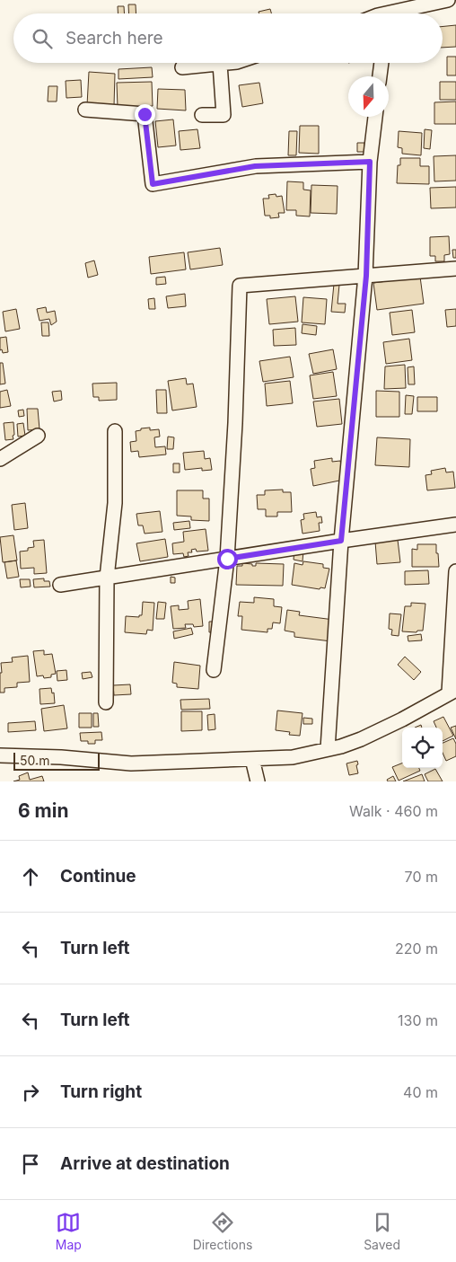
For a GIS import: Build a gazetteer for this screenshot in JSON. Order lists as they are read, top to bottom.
{
  "scale_bar": "50 m",
  "north": "bottom",
  "page": {
    "search": "Search here",
    "scale": "50 m",
    "heading": ["6 min", "Walk · 460 m"],
    "list": [
      ["Continue", "70 m"],
      ["Turn left", "220 m"],
      ["Turn left", "130 m"],
      ["Turn right", "40 m"],
      "Arrive at destination"
    ],
    "nav": ["Map", "Directions", "Saved"]
  }
}
